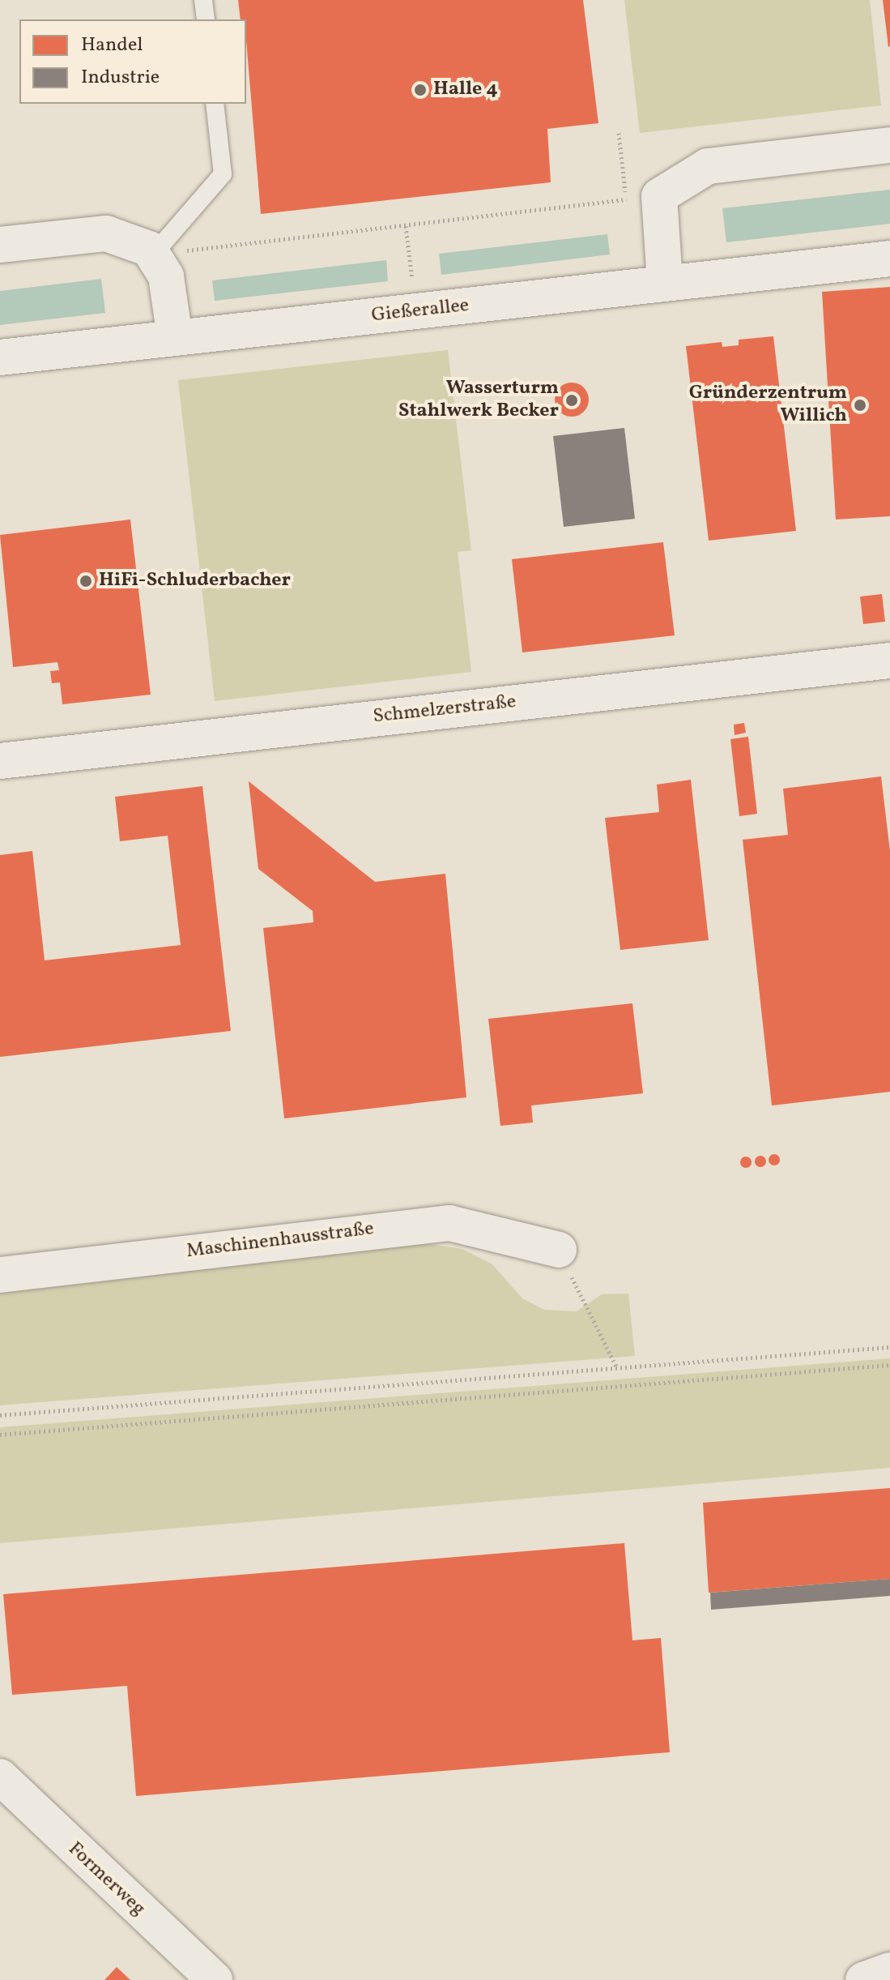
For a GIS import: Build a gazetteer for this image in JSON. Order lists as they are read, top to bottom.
{
  "streets": {
    "street": [
      "Gießerallee",
      "Schmelzerstraße",
      "Maschinenhausstraße",
      "Formerweg"
    ]
  },
  "places": [
    "Halle 4",
    "Wasserturm Stahlwerk Becker",
    "Gründerzentrum Willich",
    "HiFi-Schluderbacher"
  ],
  "legend": ["Handel", "Industrie"]
}
